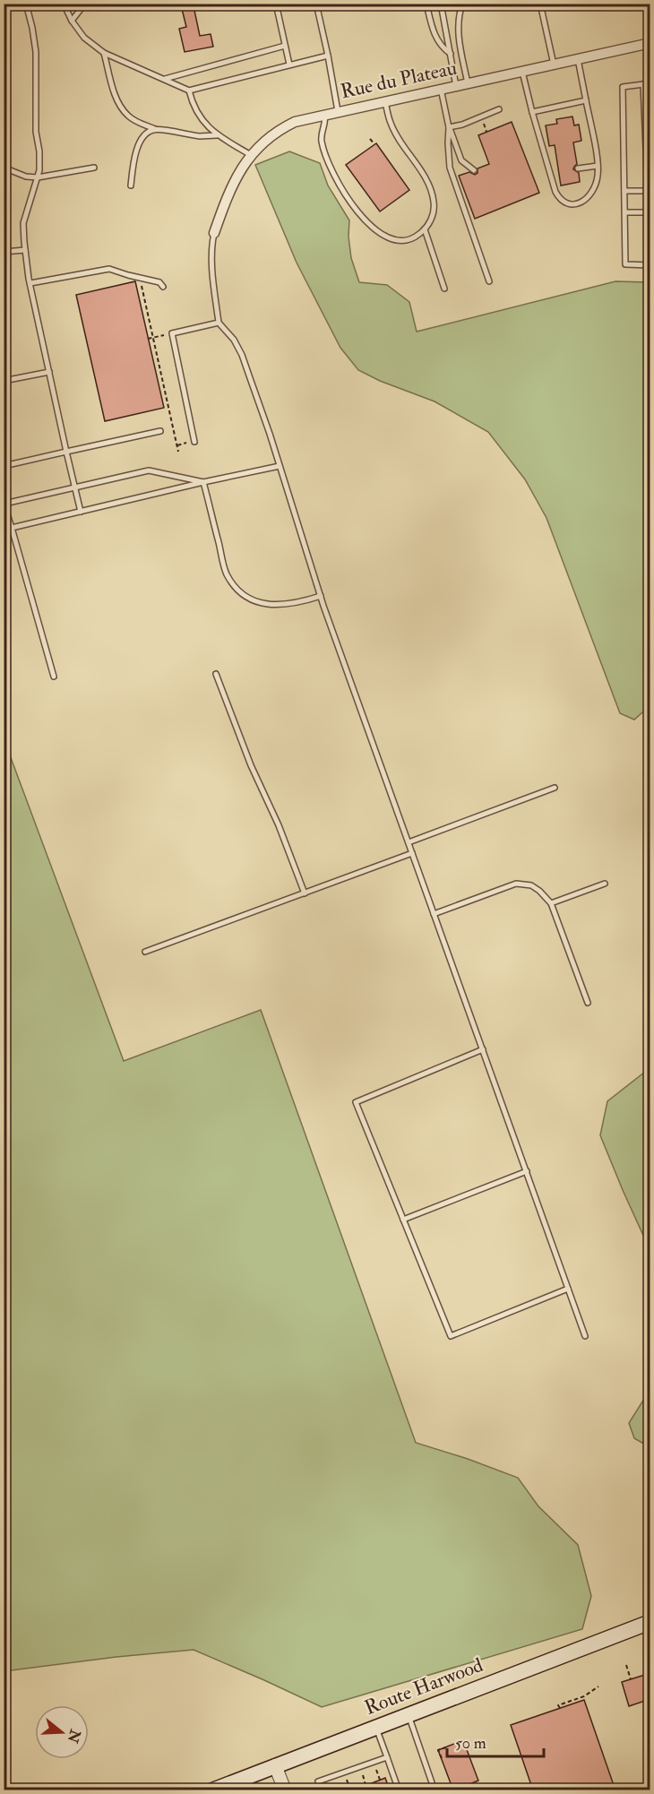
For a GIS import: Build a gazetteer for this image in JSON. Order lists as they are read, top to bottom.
{
  "streets": {
    "main road": ["Route Harwood"],
    "street": ["Rue du Plateau"]
  },
  "scale_bar": "50 m",
  "north": "right"
}
